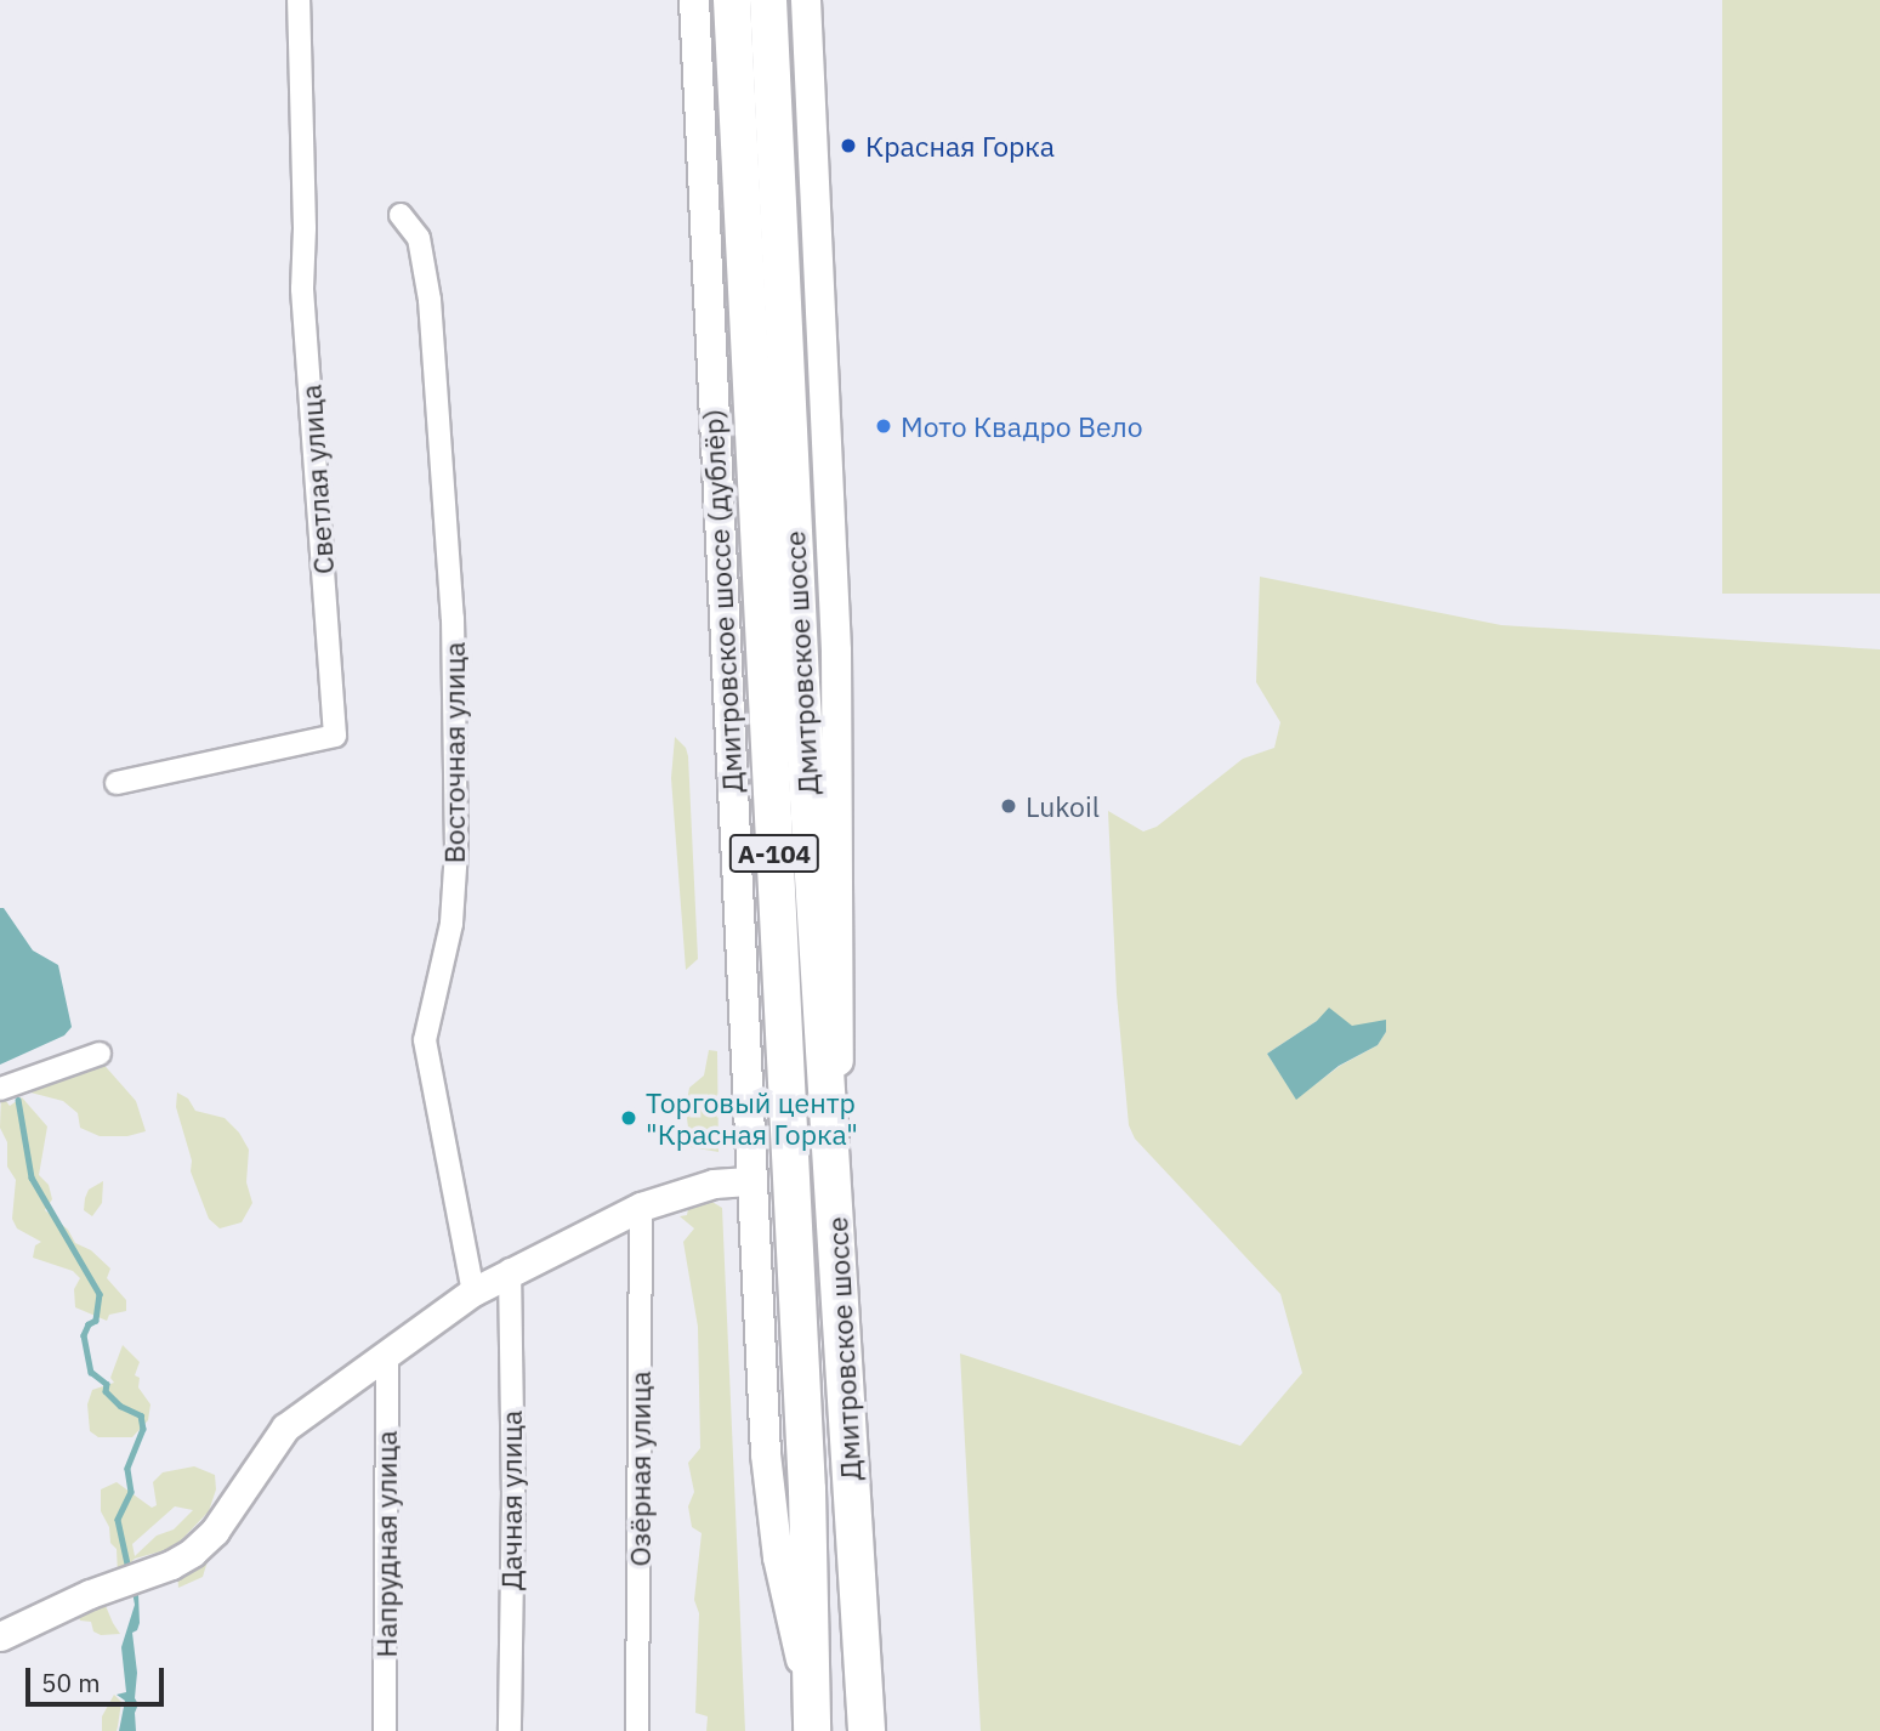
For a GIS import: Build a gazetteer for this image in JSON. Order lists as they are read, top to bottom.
{
  "streets": {
    "highway": ["Дмитровское шоссе", "А-104"],
    "main road": ["Дмитровское шоссе (дублёр)"],
    "street": [
      "Светлая улица",
      "Восточная улица",
      "Озёрная улица",
      "Дачная улица",
      "Напрудная улица"
    ]
  },
  "crossings": [
    ["Дмитровское шоссе (дублёр)", "Дмитровское шоссе"]
  ],
  "places": [
    "Красная Горка",
    "Мото Квадро Вело",
    "Lukoil",
    "Торговый центр \"Красная Горка\""
  ],
  "scale_bar": "50 m"
}
